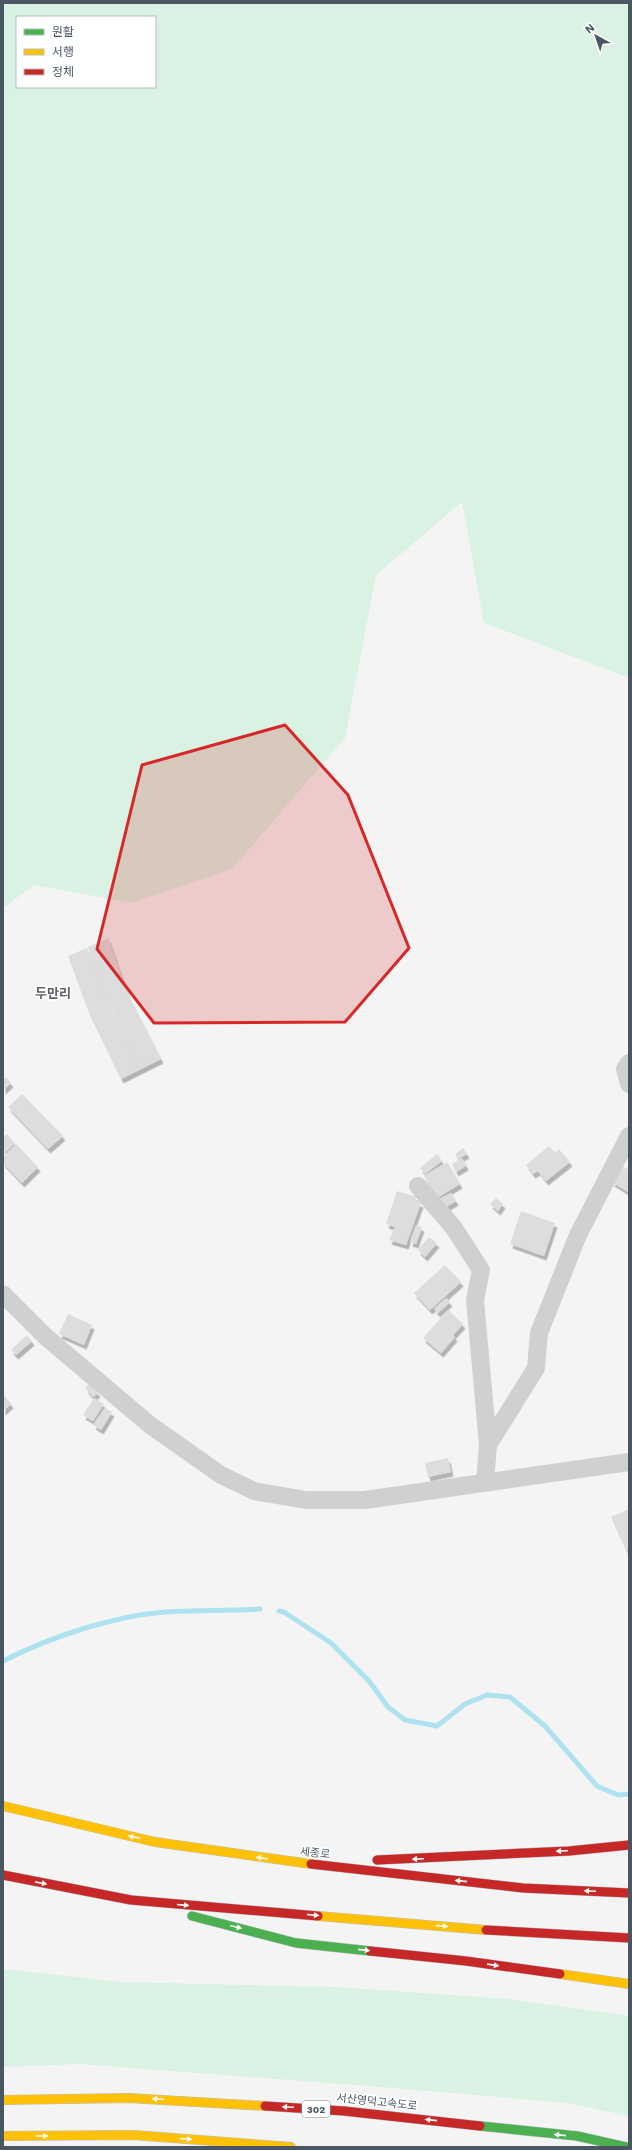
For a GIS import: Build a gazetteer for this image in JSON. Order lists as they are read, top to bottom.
{
  "streets": {
    "highway": ["세종로", "서산영덕고속도로", "302"]
  },
  "districts": ["두만리"],
  "legend": ["원활", "서행", "정체"],
  "north": "top left"
}
